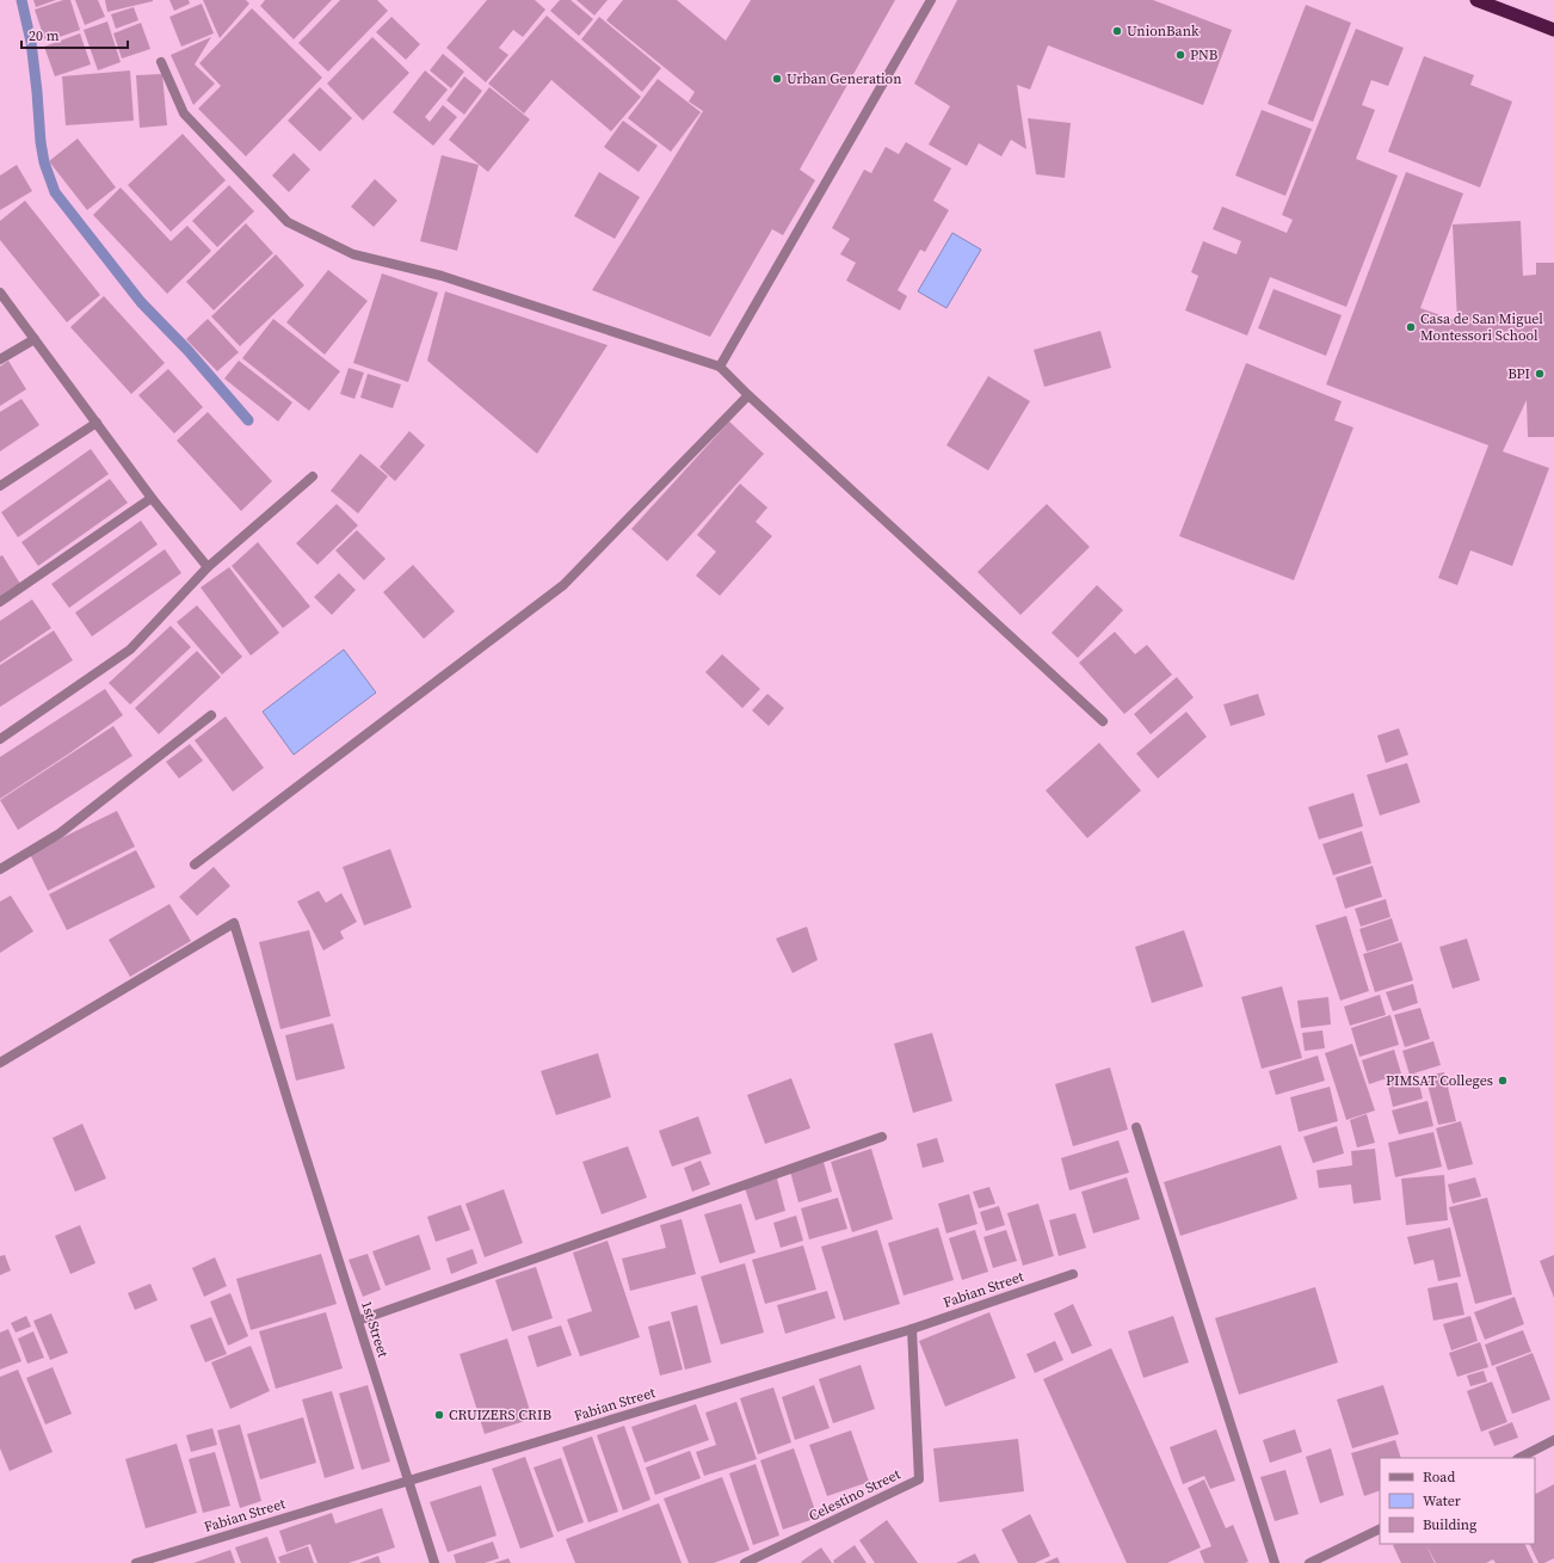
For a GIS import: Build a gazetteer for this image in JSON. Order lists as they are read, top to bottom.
{
  "streets": {
    "street": ["Fabian Street", "1st Street", "Celestino Street"]
  },
  "crossings": [
    ["Fabian Street", "1st Street"],
    ["Fabian Street", "Celestino Street"]
  ],
  "places": [
    "UnionBank",
    "PNB",
    "Urban Generation",
    "Casa de San Miguel Montessori School",
    "BPI",
    "PIMSAT Colleges",
    "CRUIZERS CRIB"
  ],
  "legend": ["Road", "Water", "Building"],
  "scale_bar": "20 m"
}
